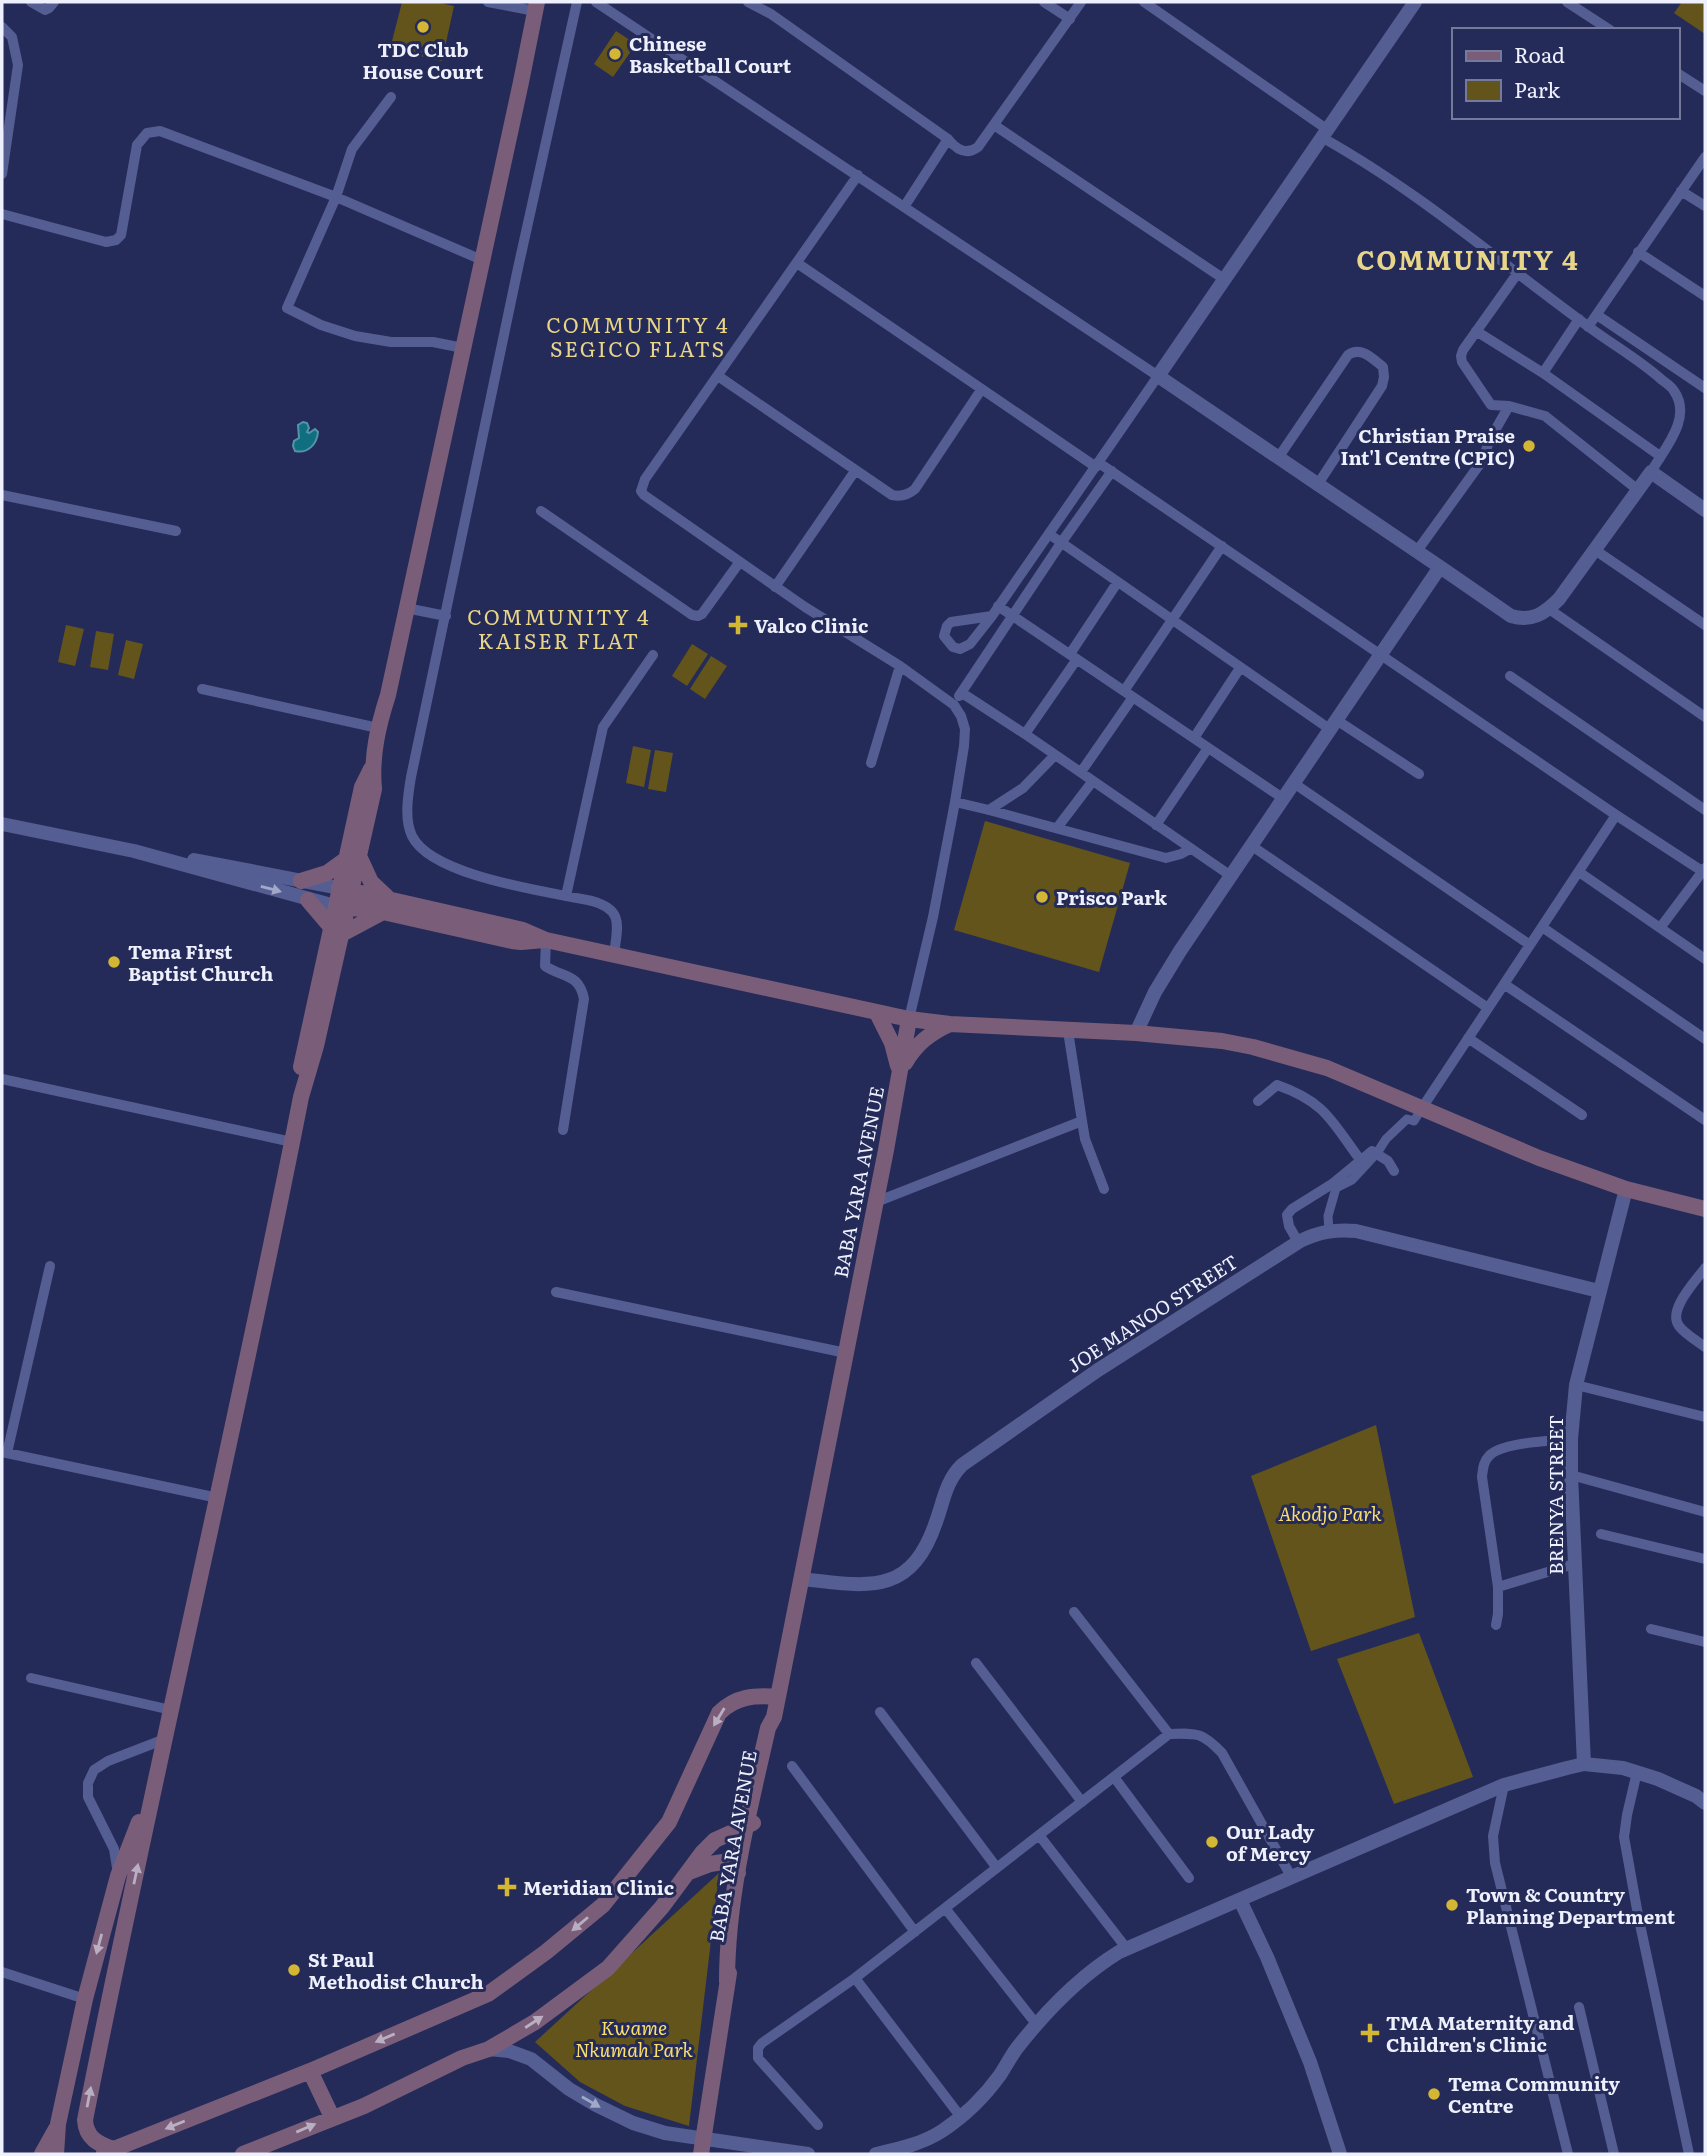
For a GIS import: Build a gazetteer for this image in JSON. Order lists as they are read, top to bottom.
{
  "streets": {
    "main road": ["BABA YARA AVENUE"],
    "street": ["JOE MANOO STREET", "BRENYA STREET"]
  },
  "crossings": [
    ["BABA YARA AVENUE", "JOE MANOO STREET"],
    ["JOE MANOO STREET", "BRENYA STREET"]
  ],
  "districts": ["COMMUNITY 4", "COMMUNITY 4 SEGICO FLATS", "COMMUNITY 4 KAISER FLAT"],
  "parks": ["Akodjo Park", "Kwame Nkumah Park"],
  "places": {
    "other": [
      "TDC Club House Court",
      "Chinese Basketball Court",
      "Christian Praise Int'l Centre (CPIC)",
      "Prisco Park",
      "Tema First Baptist Church",
      "Our Lady of Mercy",
      "Town & Country Planning Department",
      "St Paul Methodist Church",
      "Tema Community Centre"
    ],
    "health": ["Valco Clinic", "Meridian Clinic", "TMA Maternity and Children's Clinic"]
  },
  "legend": ["Road", "Park"]
}
